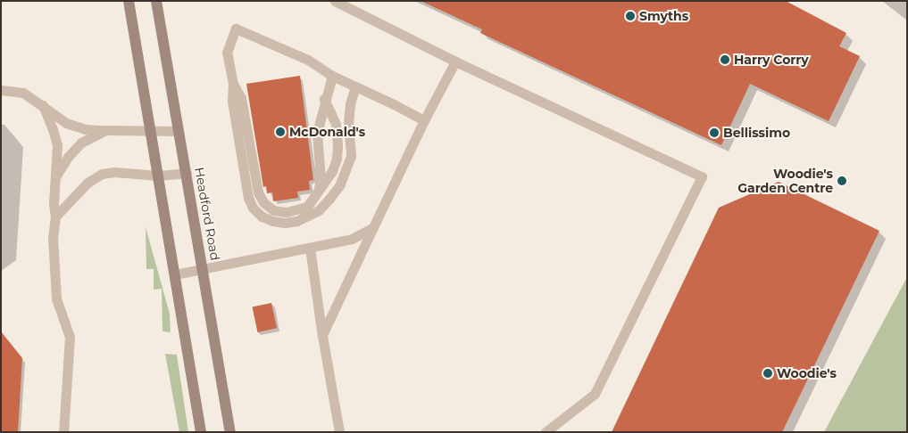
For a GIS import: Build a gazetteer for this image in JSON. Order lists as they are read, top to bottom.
{
  "streets": {
    "main road": ["Headford Road"]
  },
  "places": [
    "Smyths",
    "Harry Corry",
    "McDonald's",
    "Bellissimo",
    "Woodie's Garden Centre",
    "Woodie's"
  ]
}
